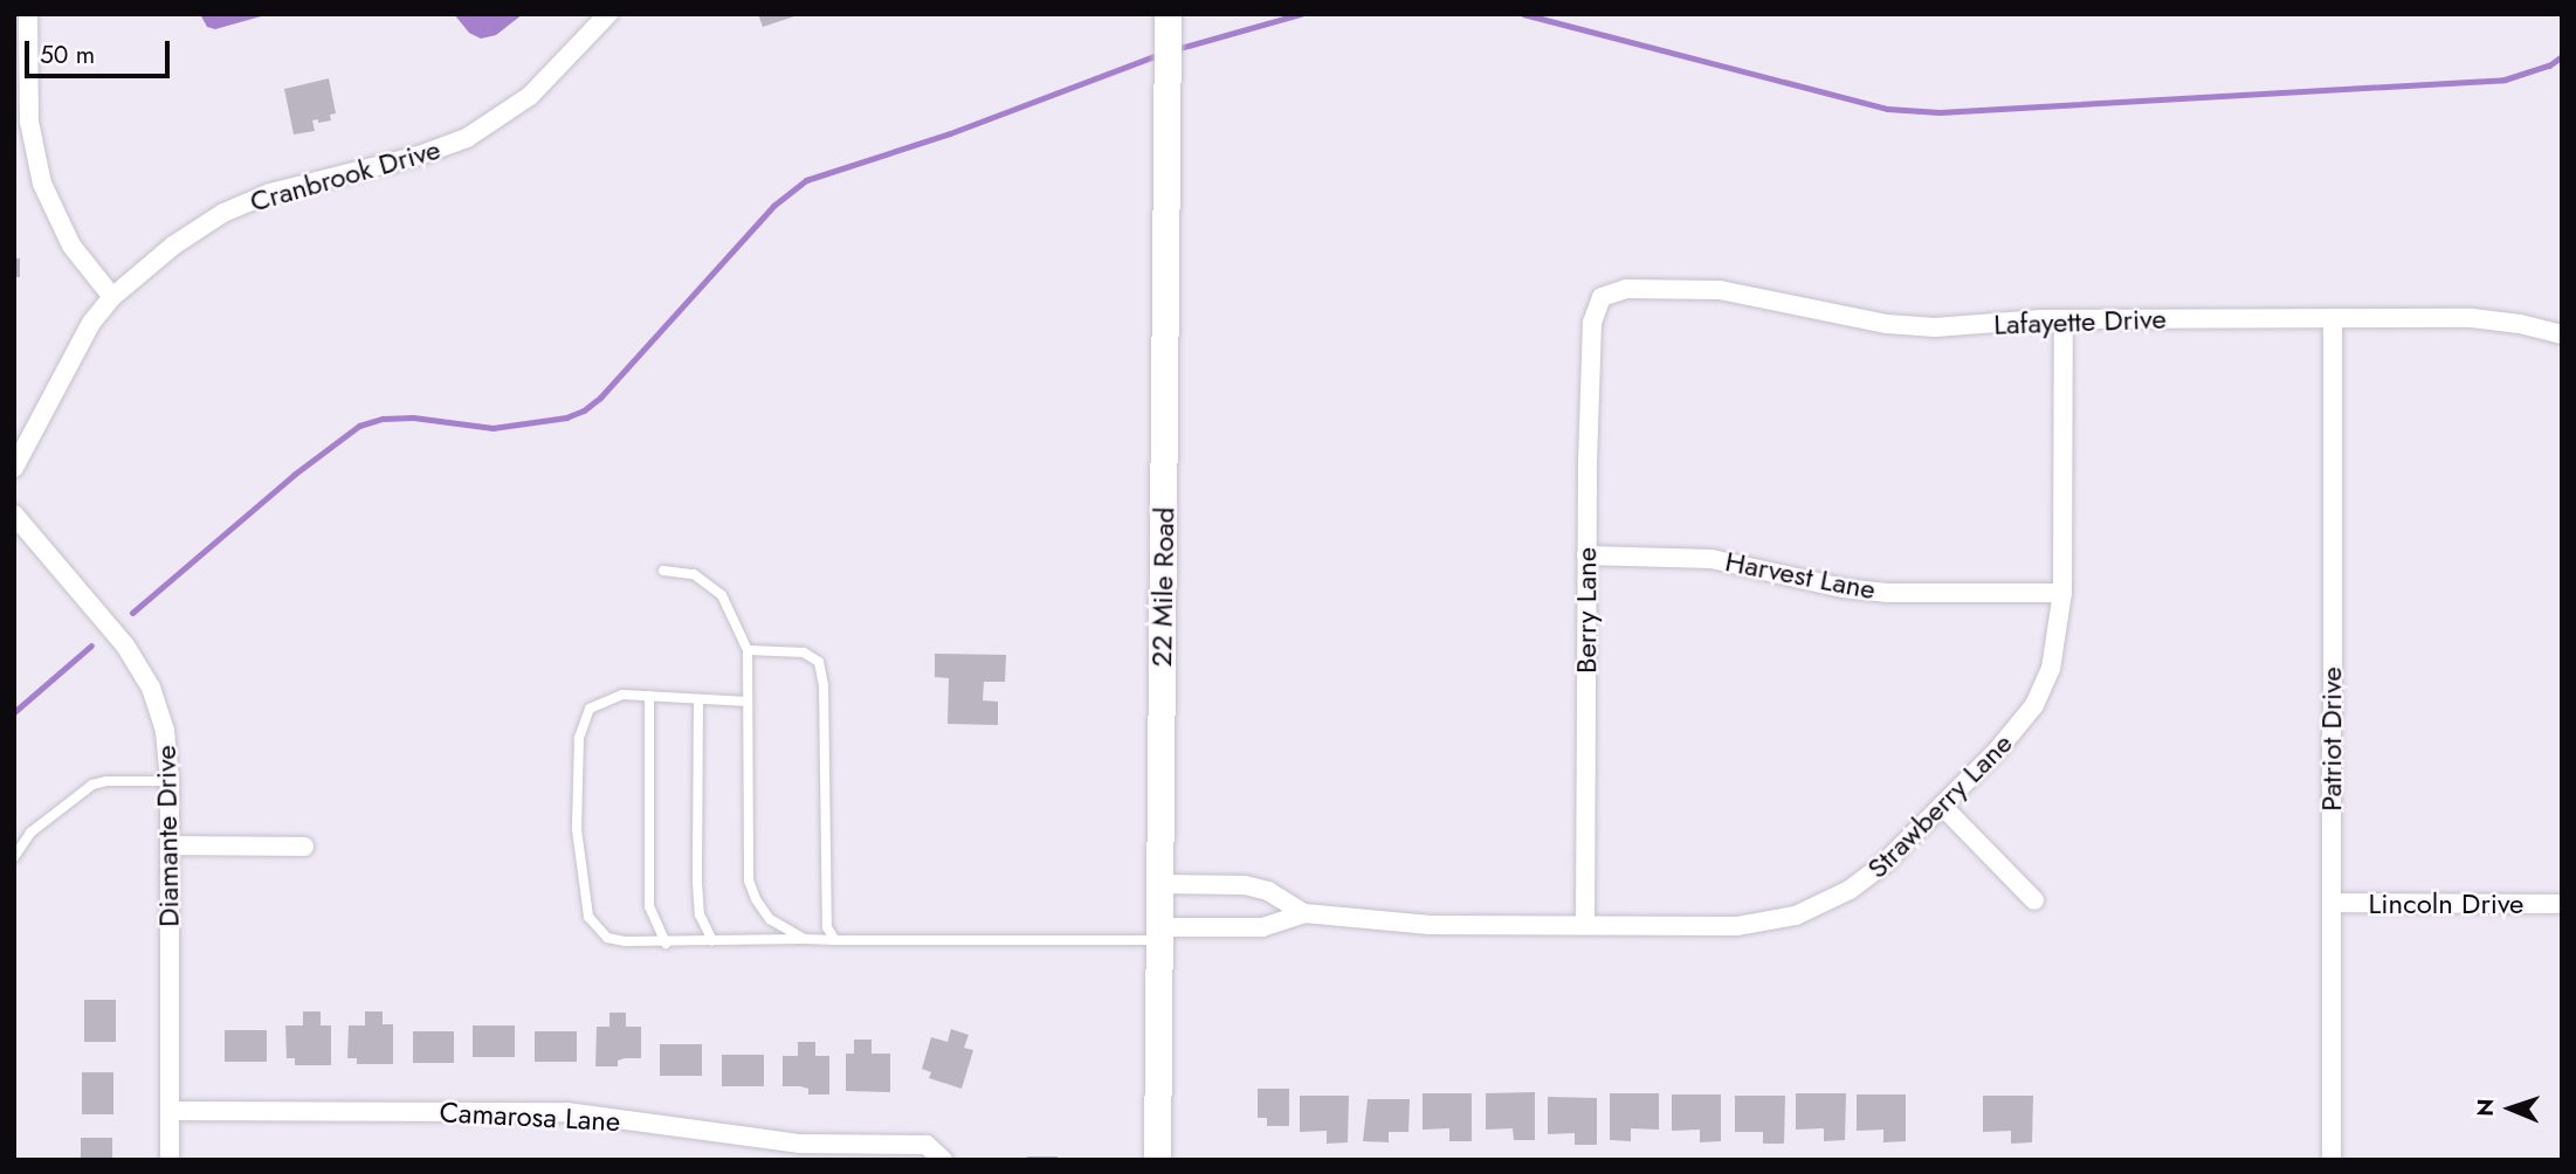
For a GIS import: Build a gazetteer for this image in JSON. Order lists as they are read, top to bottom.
{
  "streets": {
    "street": [
      "Cranbrook Drive",
      "Lafayette Drive",
      "Harvest Lane",
      "22 Mile Road",
      "Berry Lane",
      "Patriot Drive",
      "Strawberry Lane",
      "Diamante Drive",
      "Lincoln Drive",
      "Camarosa Lane"
    ]
  },
  "crossings": [
    ["Lafayette Drive", "Berry Lane"],
    ["Lafayette Drive", "Patriot Drive"],
    ["Lafayette Drive", "Strawberry Lane"],
    ["Harvest Lane", "Berry Lane"],
    ["Harvest Lane", "Strawberry Lane"],
    ["22 Mile Road", "Strawberry Lane"],
    ["Berry Lane", "Strawberry Lane"],
    ["Patriot Drive", "Lincoln Drive"],
    ["Diamante Drive", "Camarosa Lane"]
  ],
  "scale_bar": "50 m",
  "north": "left"
}
